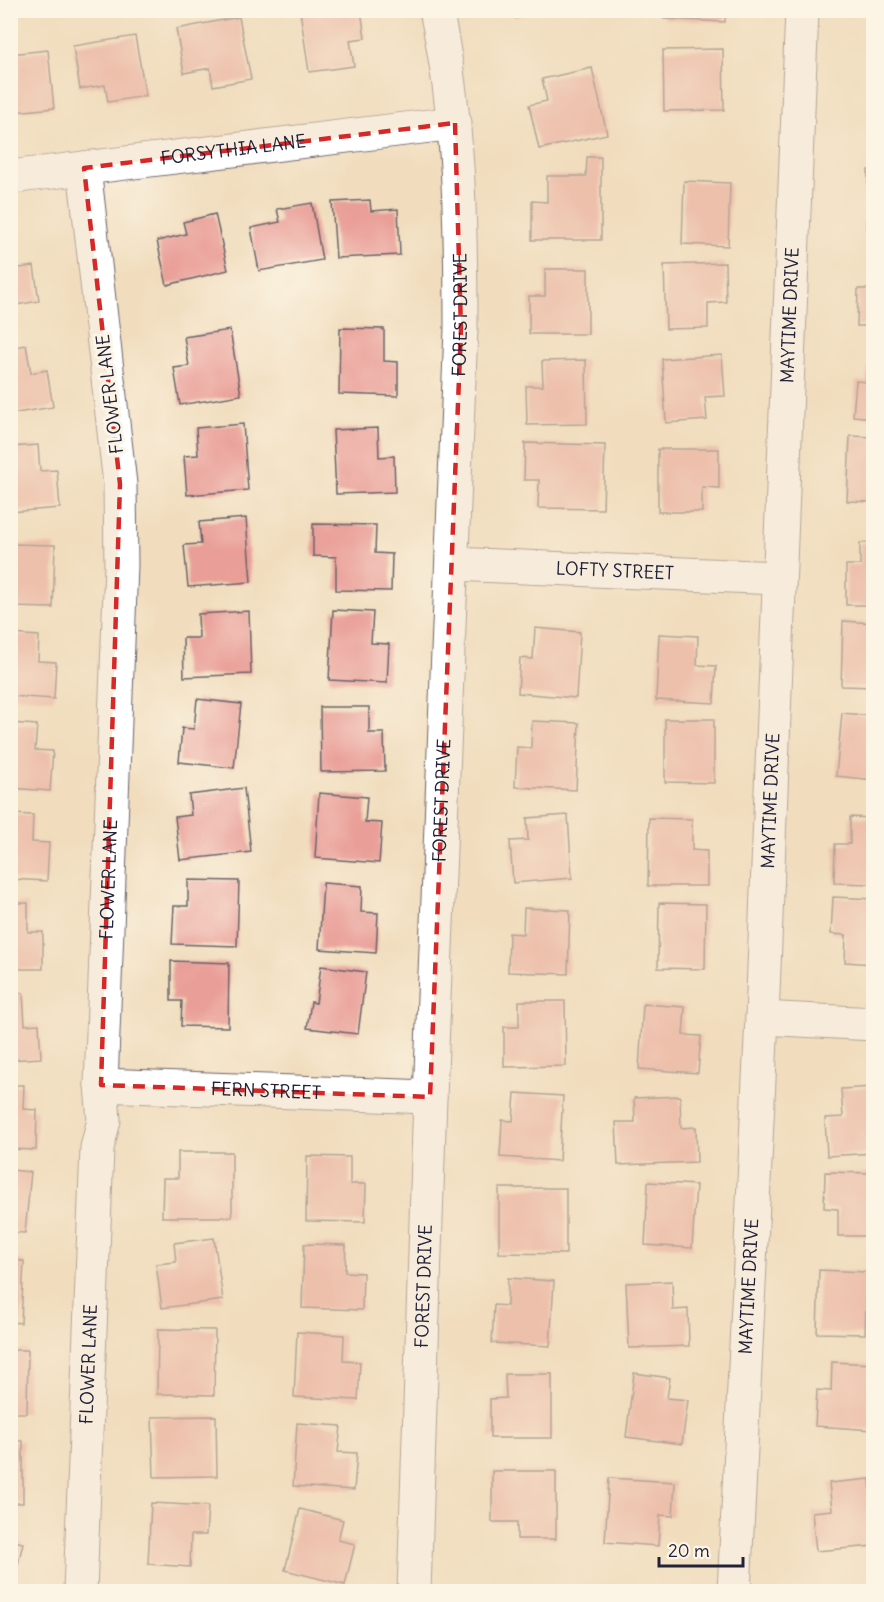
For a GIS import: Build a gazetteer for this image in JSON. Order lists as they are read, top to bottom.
{
  "streets": {
    "street": [
      "FORSYTHIA LANE",
      "FOREST DRIVE",
      "MAYTIME DRIVE",
      "FLOWER LANE",
      "LOFTY STREET",
      "FERN STREET"
    ]
  },
  "crossings": [
    ["FORSYTHIA LANE", "FOREST DRIVE"],
    ["FORSYTHIA LANE", "FLOWER LANE"],
    ["FOREST DRIVE", "LOFTY STREET"],
    ["FOREST DRIVE", "FERN STREET"],
    ["MAYTIME DRIVE", "LOFTY STREET"],
    ["FLOWER LANE", "FERN STREET"]
  ],
  "scale_bar": "20 m"
}
